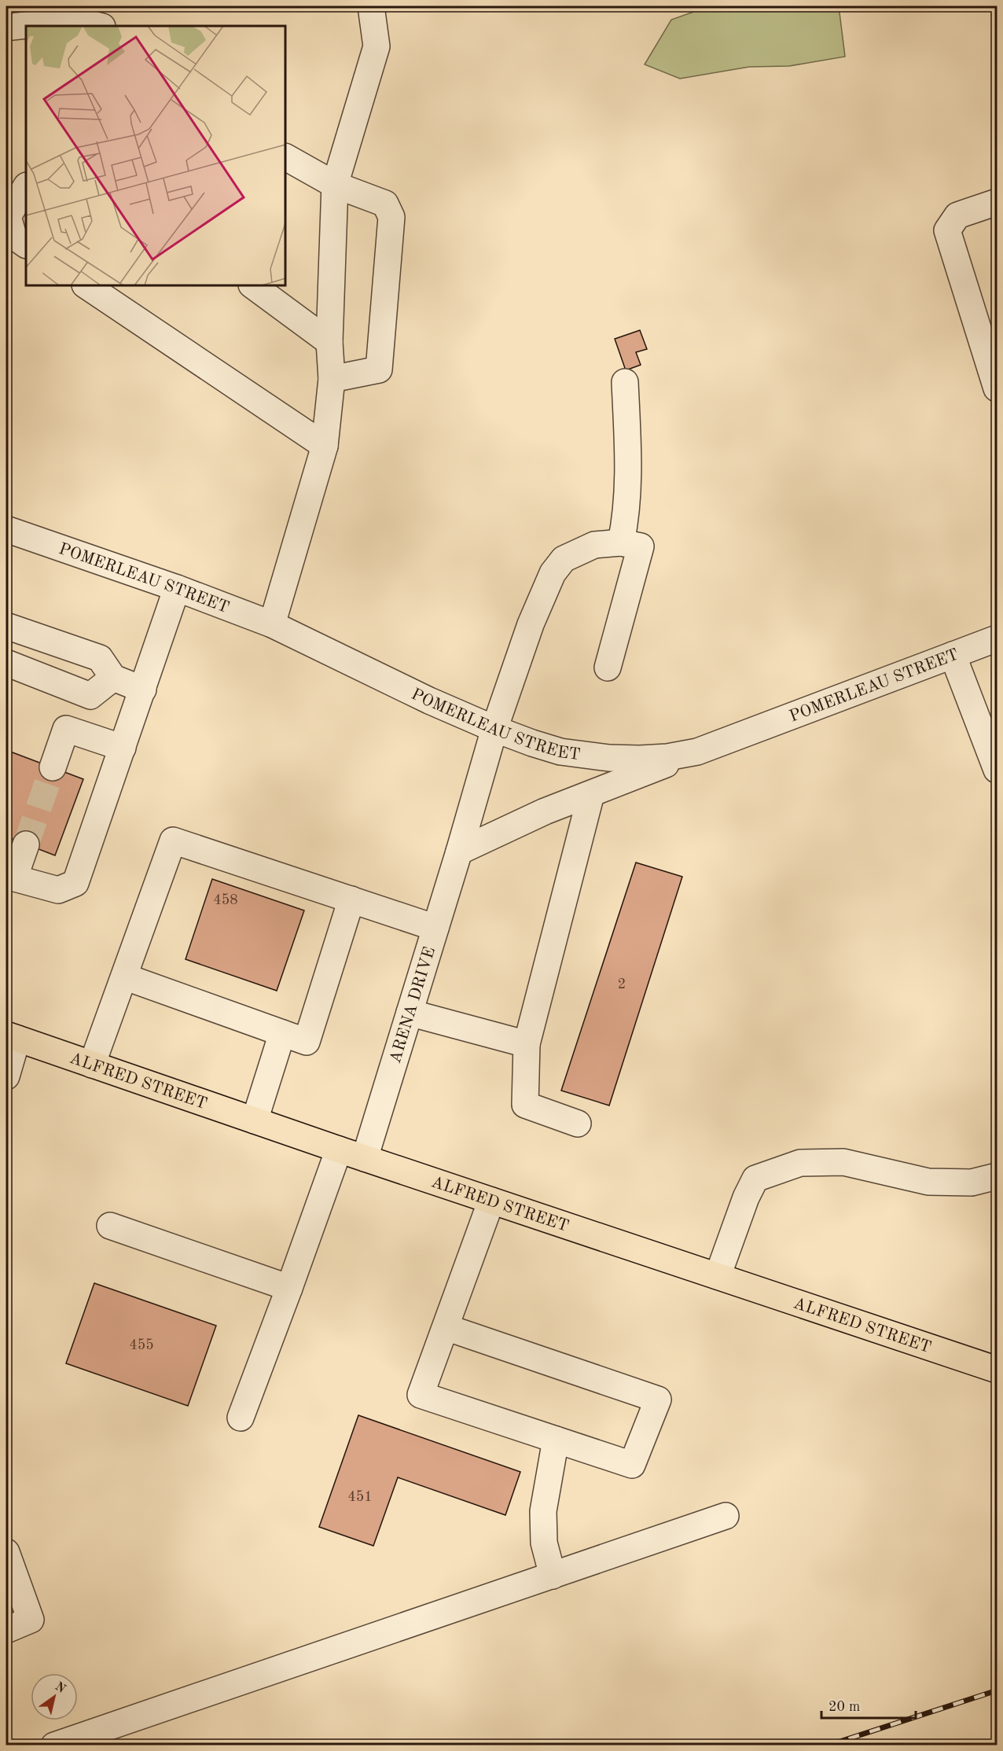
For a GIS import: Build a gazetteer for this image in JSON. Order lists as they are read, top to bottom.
{
  "streets": {
    "main road": ["ALFRED STREET"],
    "street": ["POMERLEAU STREET", "ARENA DRIVE"]
  },
  "crossings": [
    ["POMERLEAU STREET", "ARENA DRIVE"],
    ["ARENA DRIVE", "ALFRED STREET"]
  ],
  "house_numbers": [
    "458",
    "2",
    "455",
    "451"
  ],
  "scale_bar": "20 m",
  "north": "top right"
}
